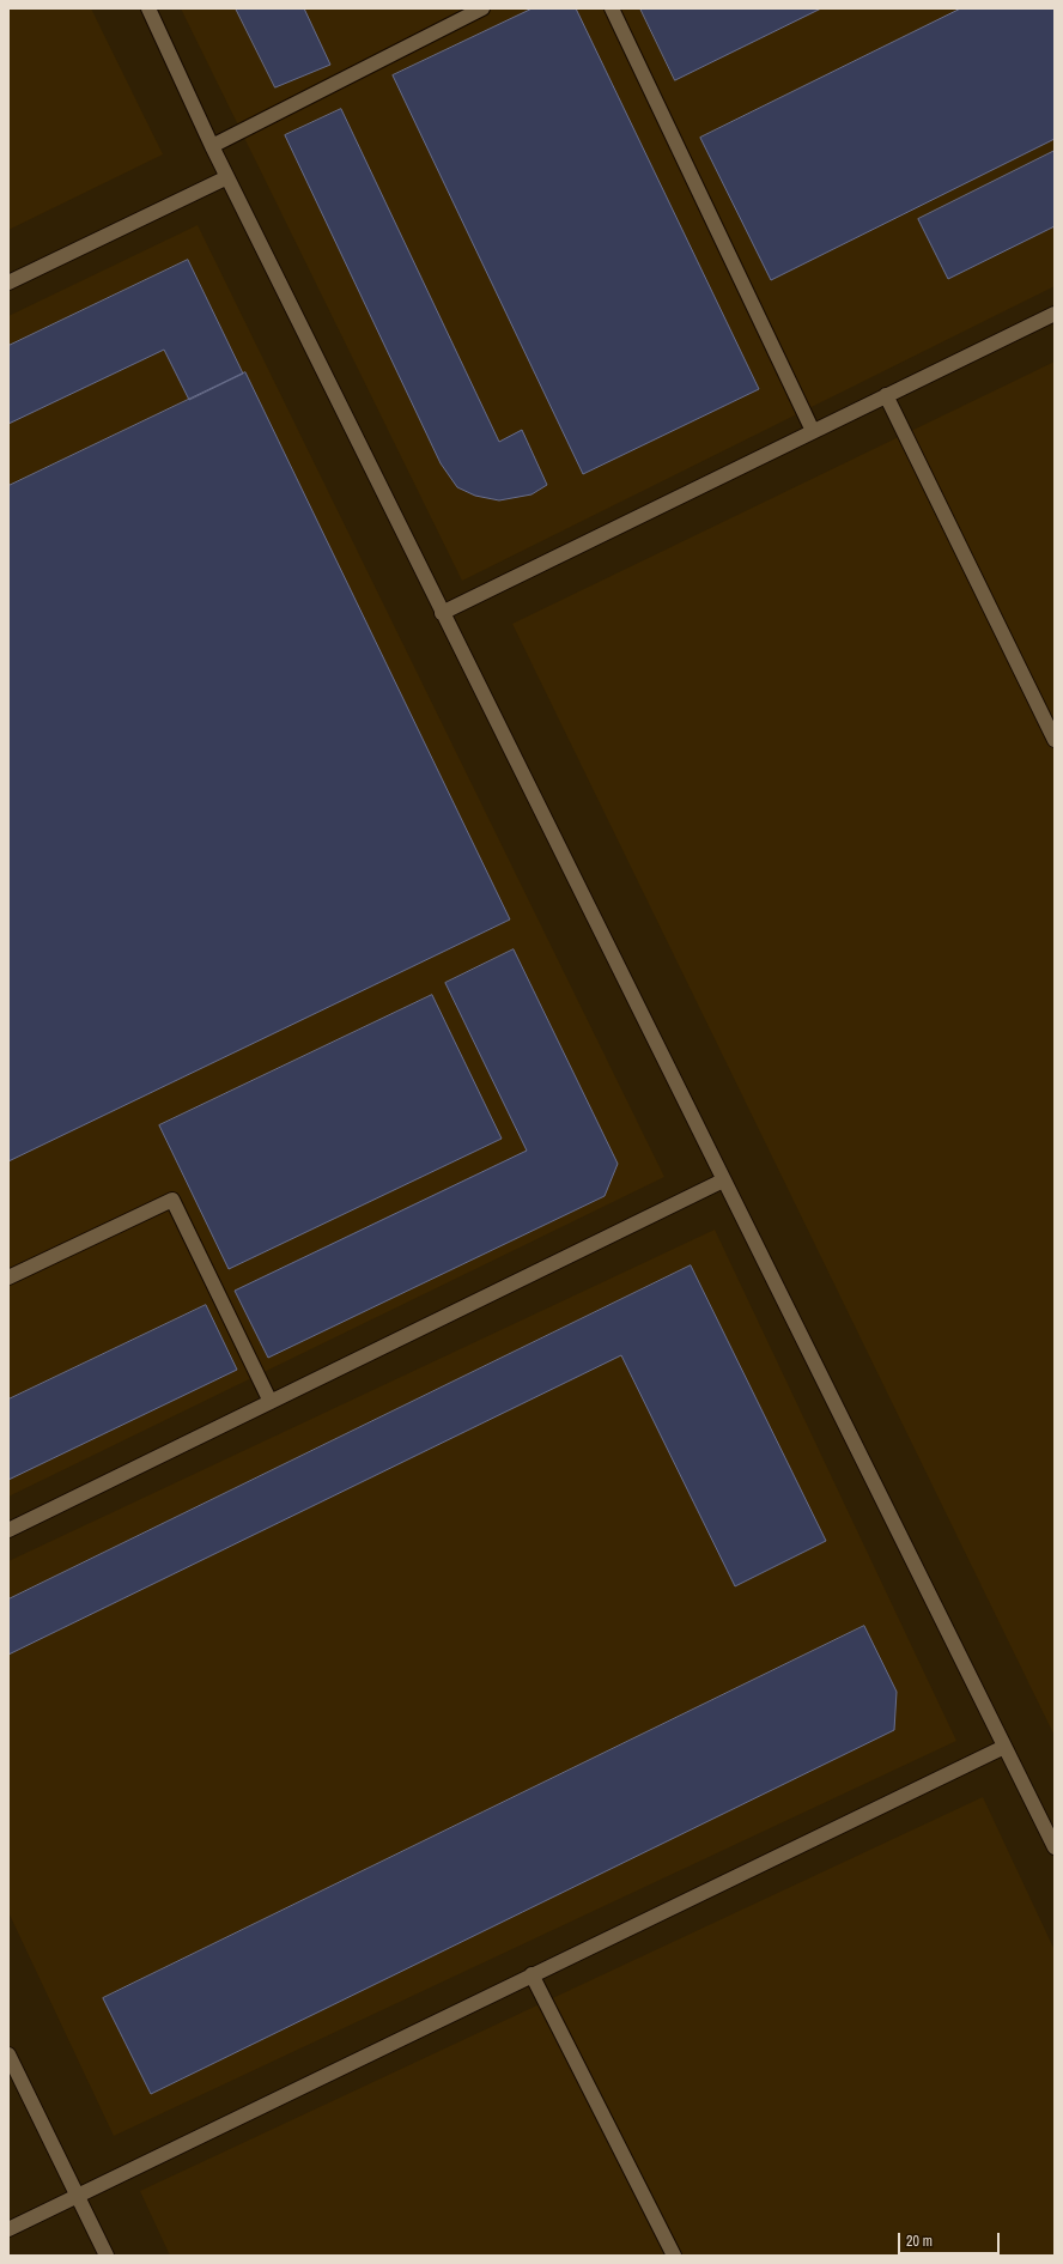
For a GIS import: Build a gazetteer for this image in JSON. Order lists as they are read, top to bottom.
{
  "scale_bar": "20 m"
}
